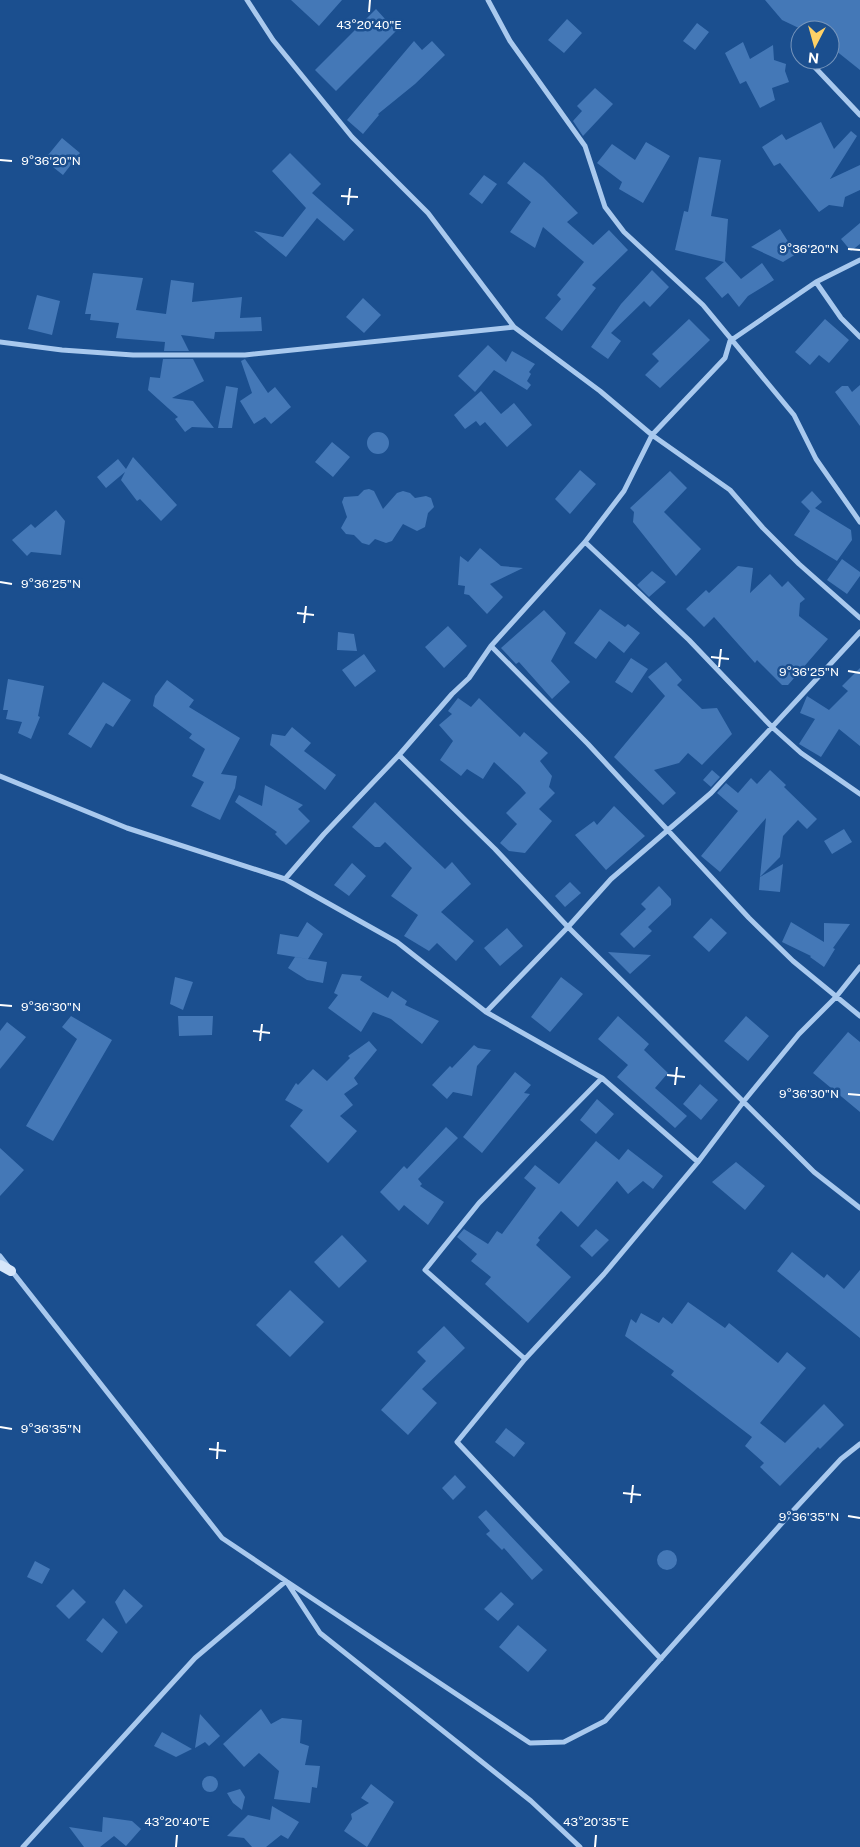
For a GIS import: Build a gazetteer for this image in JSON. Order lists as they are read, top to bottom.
{
  "north": "bottom",
  "coordinates": [
    "43°20'40\"E",
    "9°36'20\"N",
    "9°36'25\"N",
    "9°36'30\"N",
    "9°36'35\"N",
    "43°20'35\"E"
  ]
}
